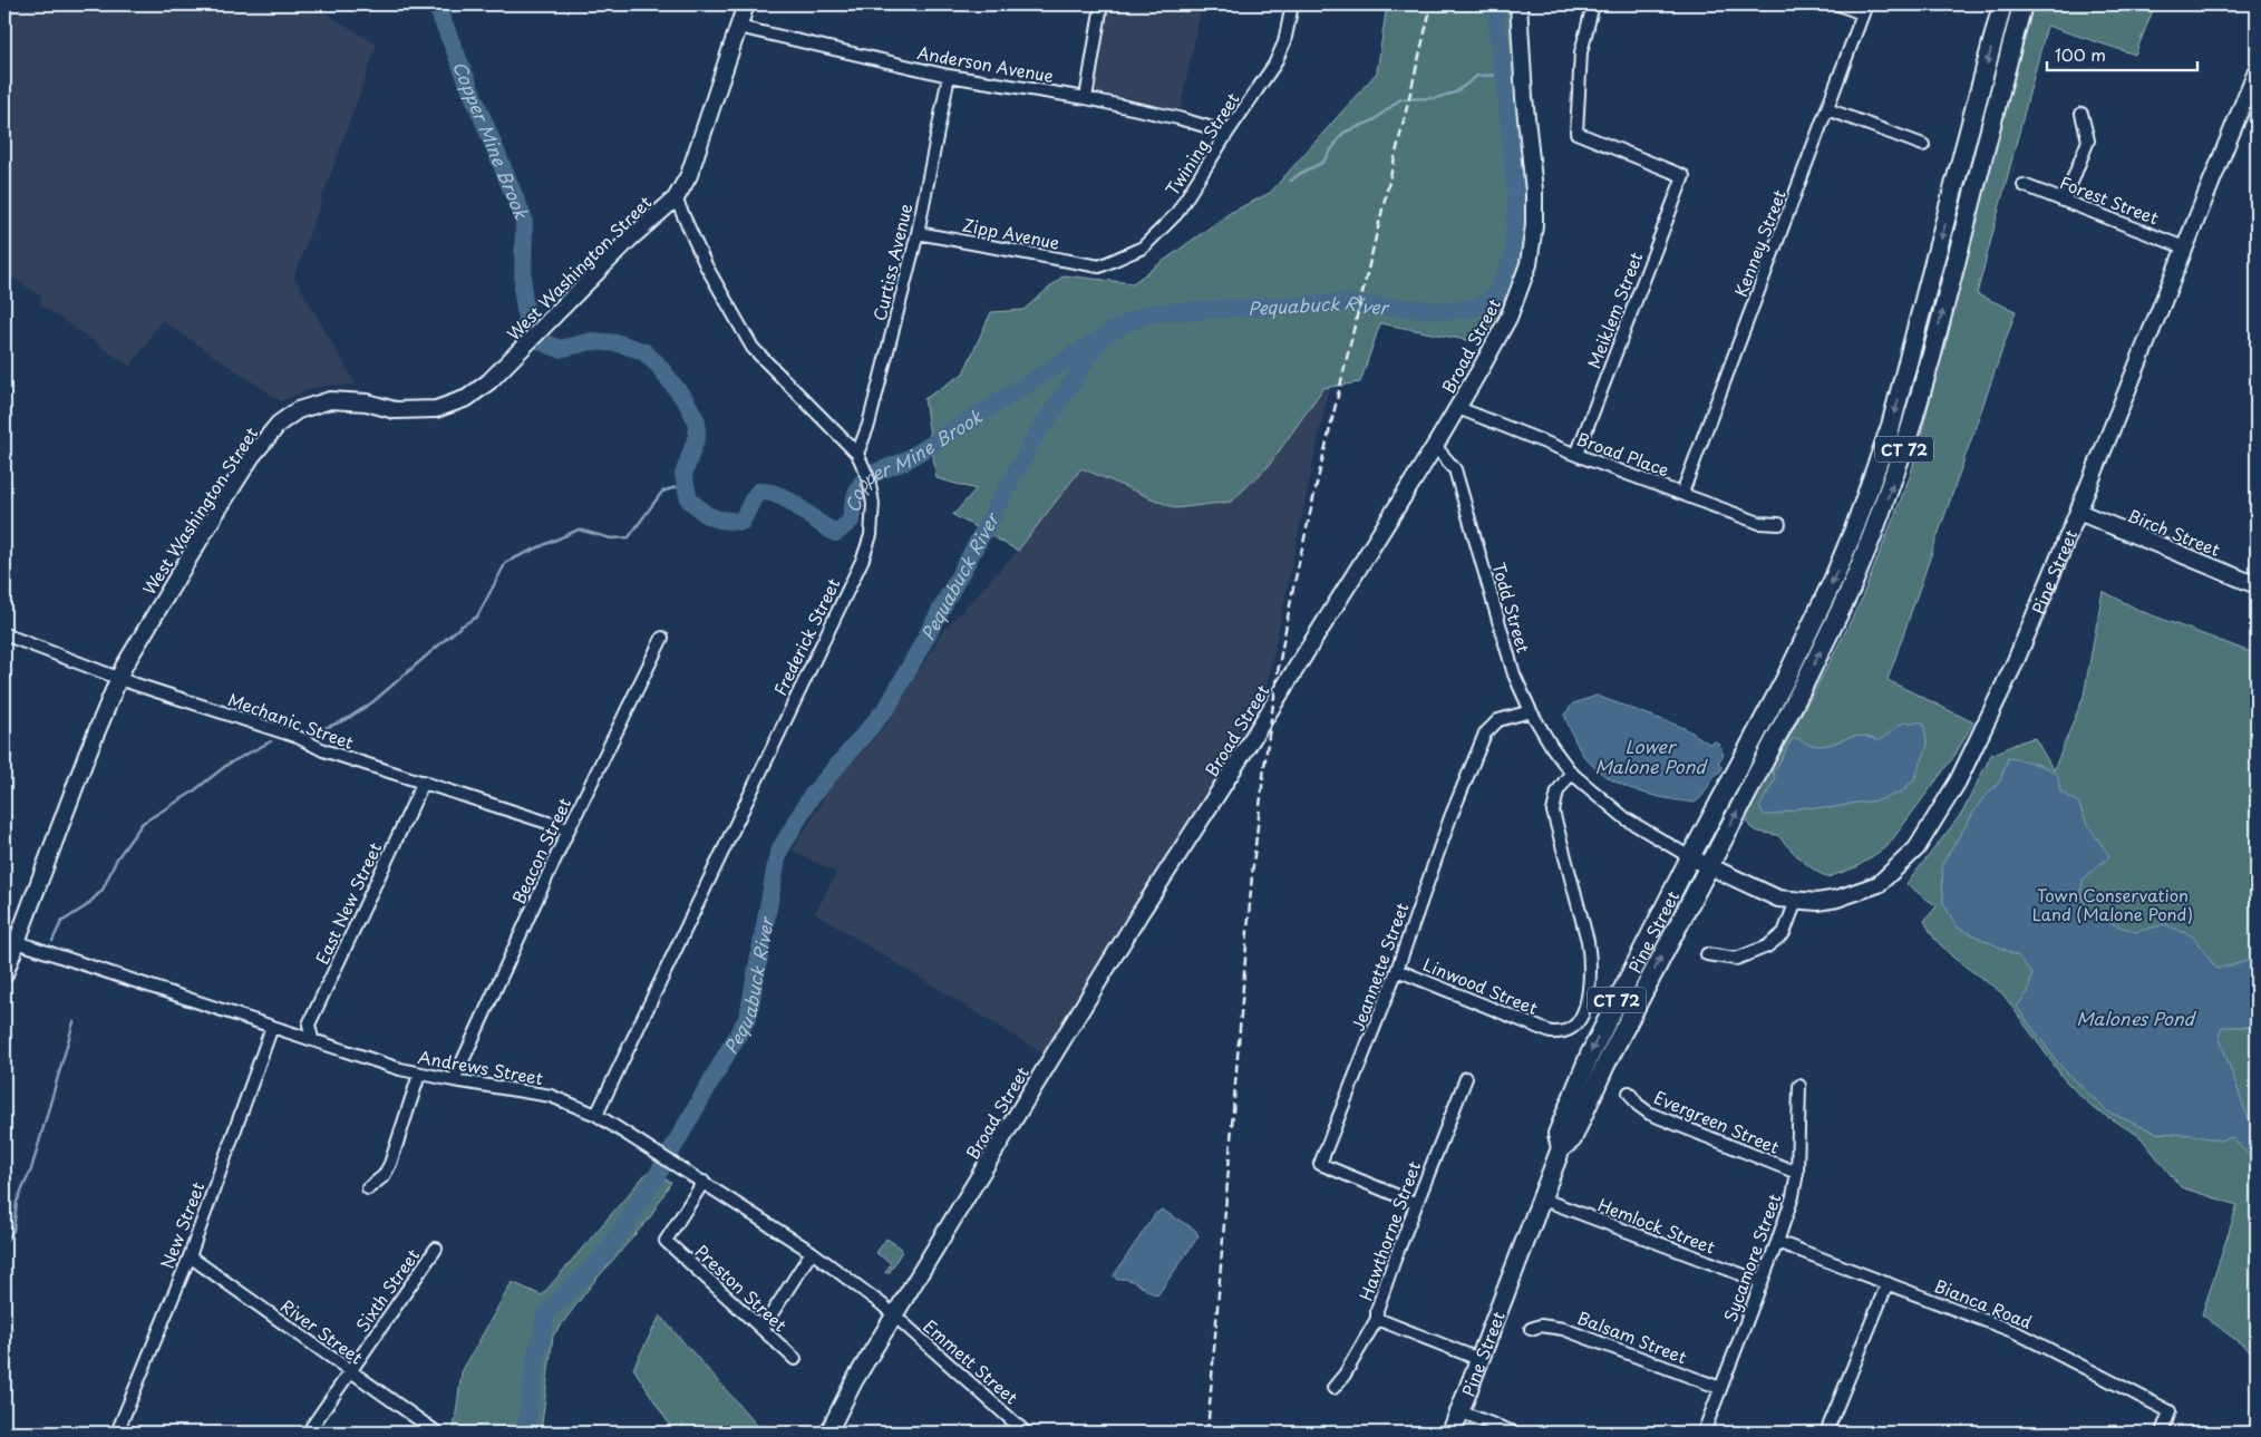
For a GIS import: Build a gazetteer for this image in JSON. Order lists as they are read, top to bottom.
{
  "streets": {
    "highway": ["CT 72", "Pine Street"],
    "main road": ["West Washington Street", "Broad Street", "Birch Street"],
    "street": [
      "Anderson Avenue",
      "Twining Street",
      "Forest Street",
      "Zipp Avenue",
      "Kenney Street",
      "Curtiss Avenue",
      "Meiklem Street",
      "Broad Place",
      "Todd Street",
      "Frederick Street",
      "Mechanic Street",
      "Beacon Street",
      "East New Street",
      "Jeannette Street",
      "Linwood Street",
      "Andrews Street",
      "Evergreen Street",
      "New Street",
      "Hemlock Street",
      "Hawthorne Street",
      "Sycamore Street",
      "Preston Street",
      "Sixth Street",
      "Bianca Road",
      "River Street",
      "Balsam Street",
      "Emmett Street"
    ]
  },
  "crossings": [
    ["Anderson Avenue", "Twining Street"],
    ["Anderson Avenue", "Curtiss Avenue"],
    ["Anderson Avenue", "West Washington Street"],
    ["Twining Street", "Zipp Avenue"],
    ["Forest Street", "Pine Street"],
    ["Zipp Avenue", "Curtiss Avenue"],
    ["Kenney Street", "Broad Place"],
    ["Curtiss Avenue", "Frederick Street"],
    ["West Washington Street", "Frederick Street"],
    ["West Washington Street", "Mechanic Street"],
    ["West Washington Street", "Andrews Street"],
    ["Meiklem Street", "Broad Place"],
    ["Broad Street", "Broad Place"],
    ["Broad Street", "Todd Street"],
    ["Broad Street", "Andrews Street"],
    ["Broad Street", "Emmett Street"],
    ["CT 72", "Pine Street"],
    ["CT 72", "Todd Street"],
    ["Birch Street", "Pine Street"],
    ["Pine Street", "Todd Street"],
    ["Pine Street", "Hemlock Street"],
    ["Todd Street", "Jeannette Street"],
    ["Todd Street", "Linwood Street"],
    ["Frederick Street", "Andrews Street"],
    ["Mechanic Street", "Beacon Street"],
    ["Mechanic Street", "East New Street"],
    ["Beacon Street", "Andrews Street"],
    ["East New Street", "Andrews Street"],
    ["Jeannette Street", "Linwood Street"],
    ["Jeannette Street", "Hawthorne Street"],
    ["Andrews Street", "New Street"],
    ["Andrews Street", "Preston Street"],
    ["Andrews Street", "Emmett Street"],
    ["Evergreen Street", "Sycamore Street"],
    ["New Street", "River Street"],
    ["Hemlock Street", "Sycamore Street"],
    ["Sycamore Street", "Bianca Road"],
    ["Sycamore Street", "Balsam Street"],
    ["Sixth Street", "River Street"]
  ],
  "water": [
    "Copper Mine Brook",
    "Pequabuck River",
    "Lower Malone Pond",
    "Malones Pond"
  ],
  "parks": ["Town Conservation Land (Malone Pond)"],
  "scale_bar": "100 m"
}
